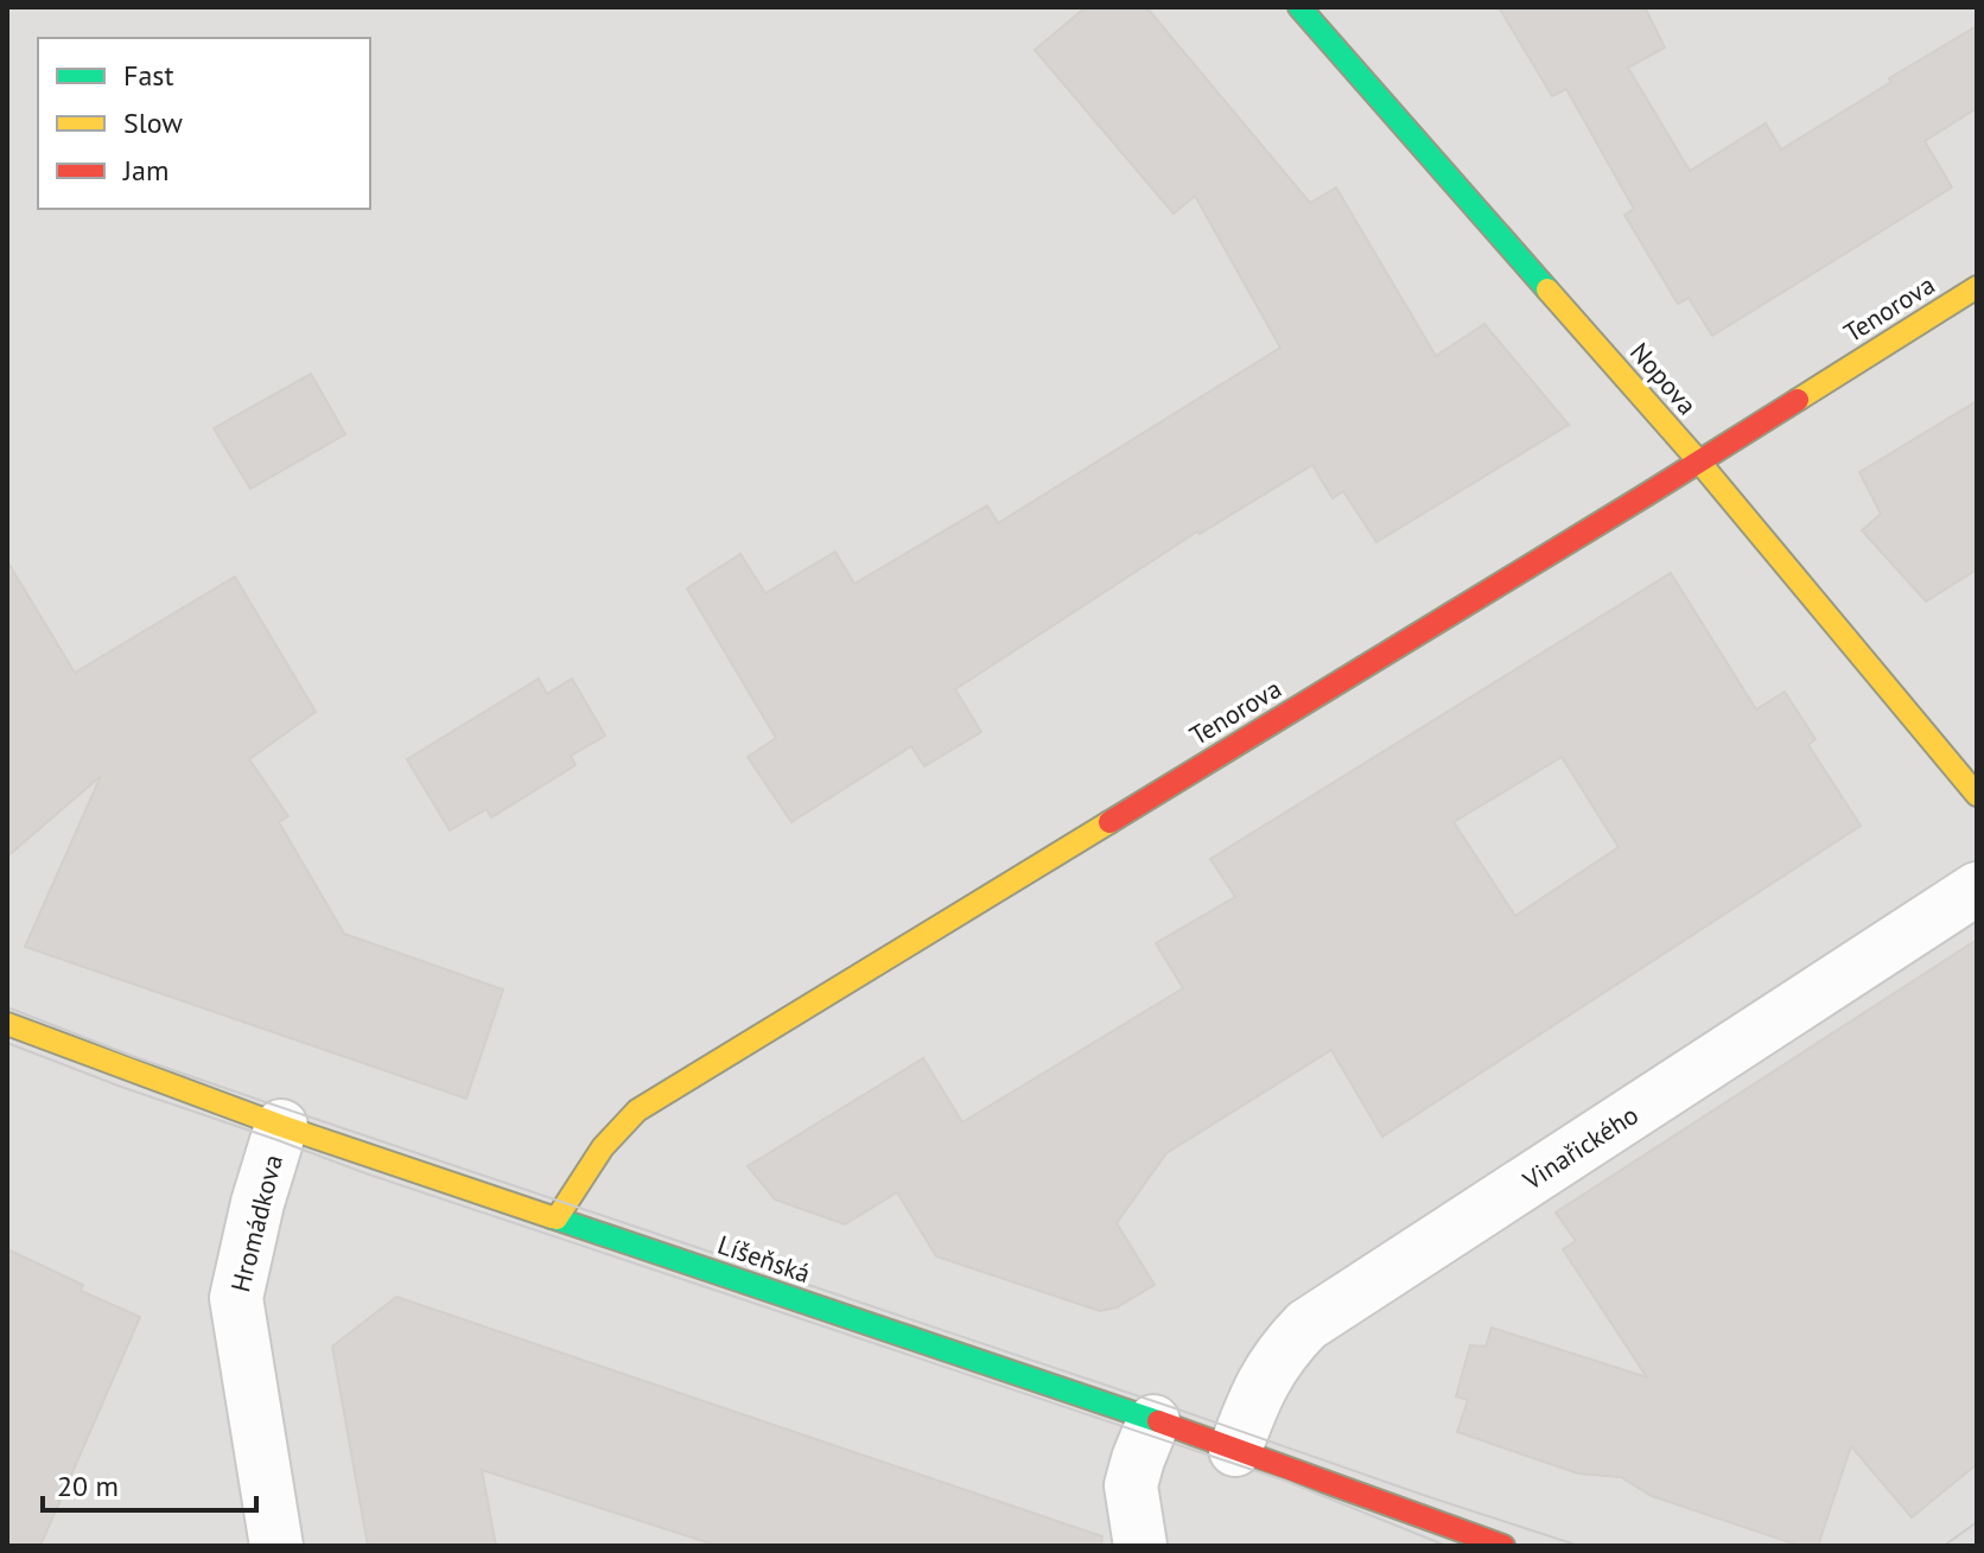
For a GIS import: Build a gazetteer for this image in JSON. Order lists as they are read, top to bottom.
{
  "streets": {
    "street": [
      "Tenorova",
      "Nopova",
      "Vinařického",
      "Hromádkova",
      "Líšeňská"
    ]
  },
  "crossings": [
    ["Tenorova", "Nopova"],
    ["Tenorova", "Líšeňská"],
    ["Vinařického", "Líšeňská"],
    ["Hromádkova", "Líšeňská"]
  ],
  "legend": ["Fast", "Slow", "Jam"],
  "scale_bar": "20 m"
}
